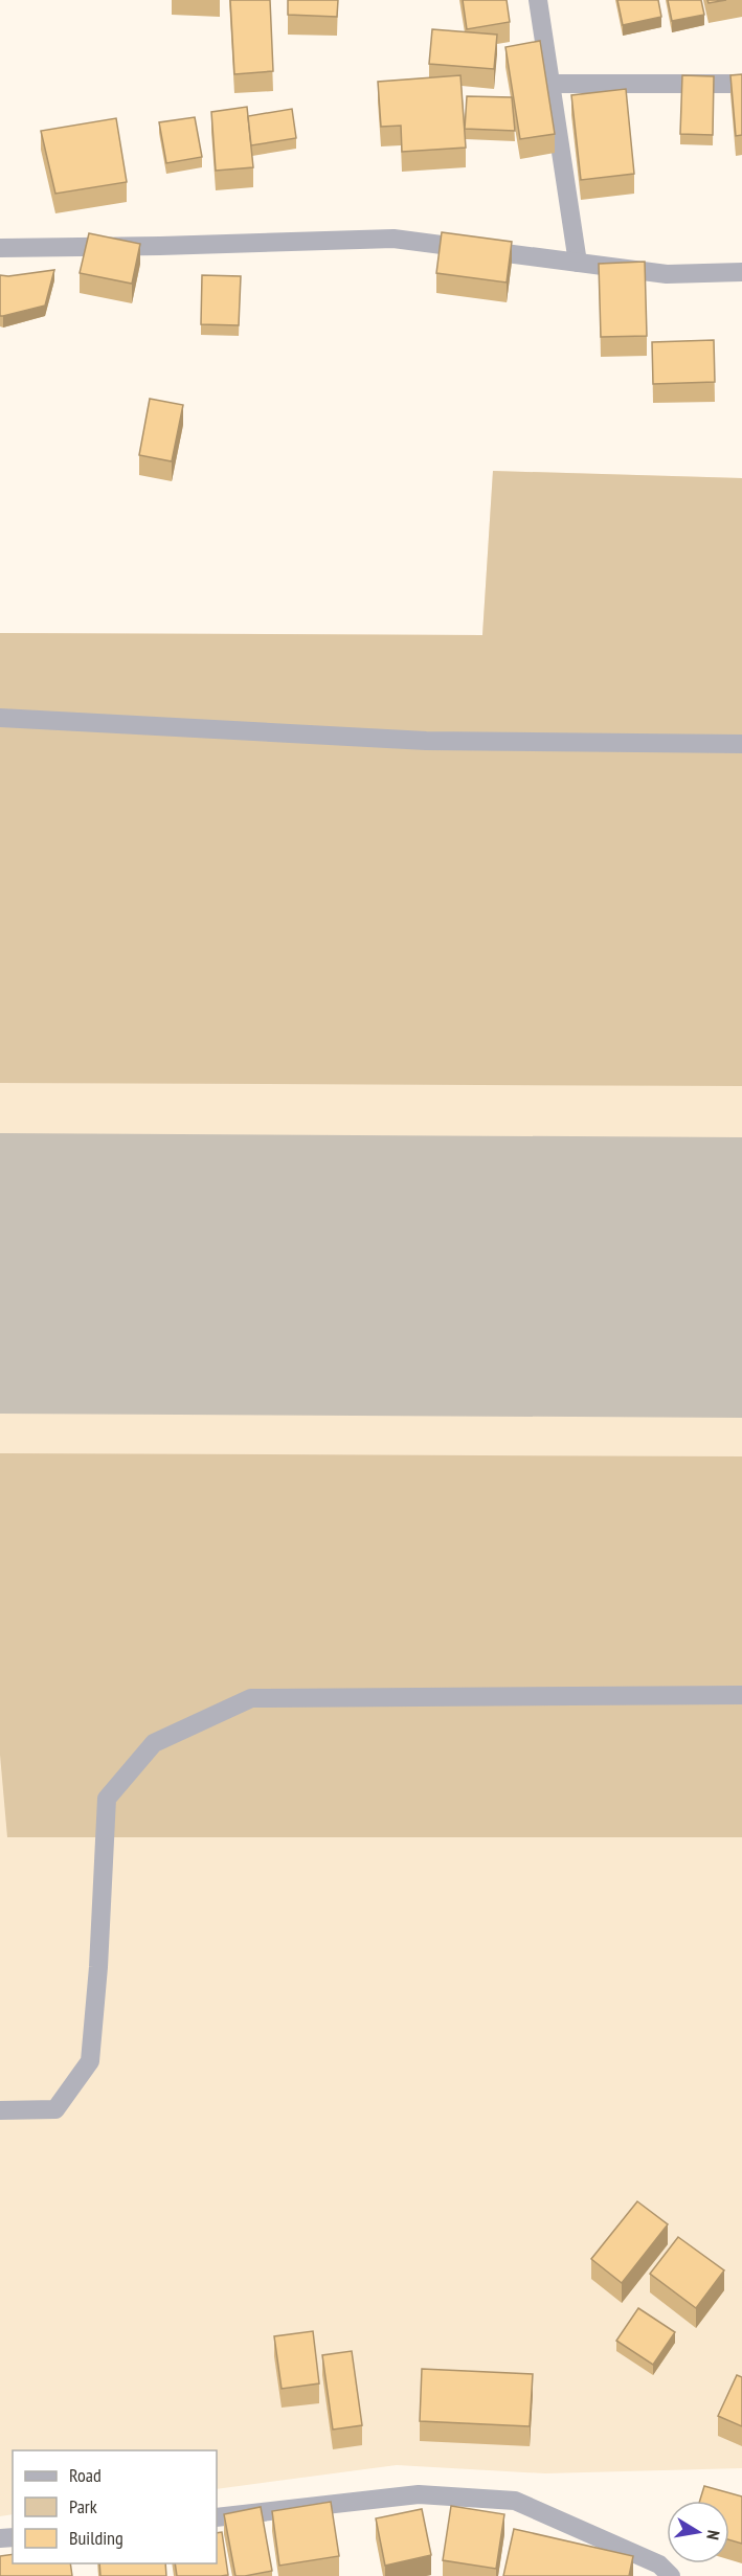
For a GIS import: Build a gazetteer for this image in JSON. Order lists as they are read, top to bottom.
{
  "legend": ["Road", "Park", "Building"],
  "north": "right"
}
